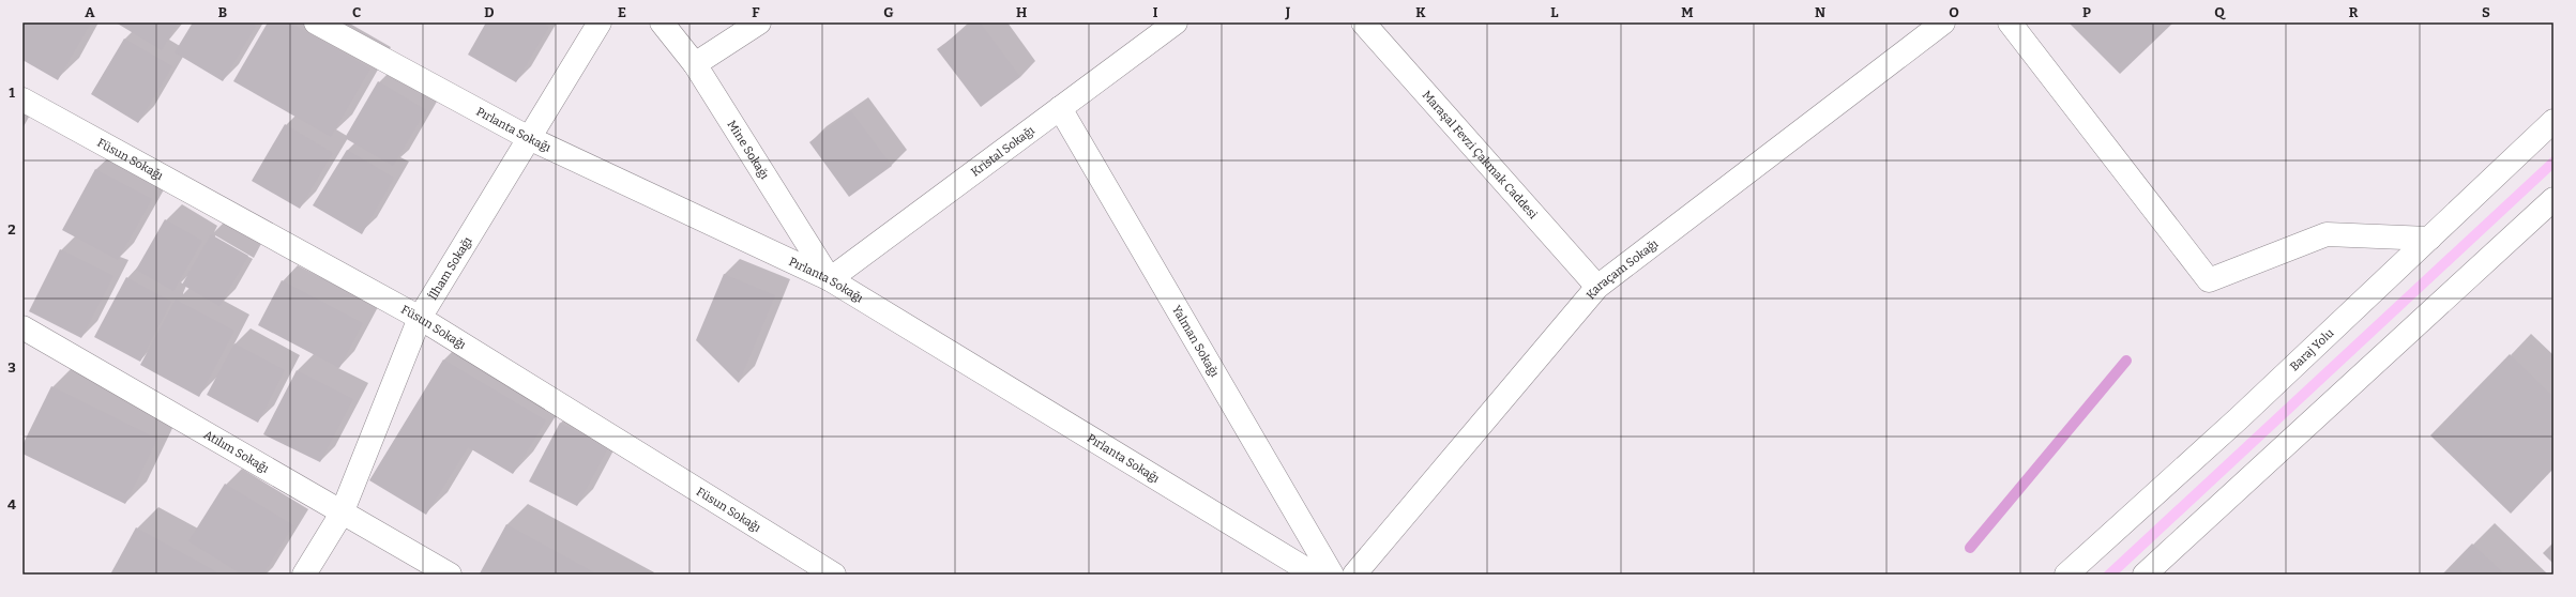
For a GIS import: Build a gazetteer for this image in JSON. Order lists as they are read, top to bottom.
{
  "streets": {
    "street": [
      "Pırlanta Sokağı",
      "Mine Sokağı",
      "Kristal Sokağı",
      "Maraşal Fevzi Çakmak Caddesi",
      "Füsun Sokağı",
      "İlham Sokağı",
      "Karaçam Sokağı",
      "Yalman Sokağı",
      "Baraj Yolu",
      "Atılım Sokağı"
    ]
  },
  "crossings": [
    ["Pırlanta Sokağı", "Mine Sokağı"],
    ["Pırlanta Sokağı", "Kristal Sokağı"],
    ["Pırlanta Sokağı", "İlham Sokağı"],
    ["Mine Sokağı", "Kristal Sokağı"],
    ["Kristal Sokağı", "Yalman Sokağı"],
    ["Maraşal Fevzi Çakmak Caddesi", "Karaçam Sokağı"],
    ["Füsun Sokağı", "İlham Sokağı"],
    ["İlham Sokağı", "Atılım Sokağı"]
  ],
  "grid": {
    "columns": [
      "A",
      "B",
      "C",
      "D",
      "E",
      "F",
      "G",
      "H",
      "I",
      "J",
      "K",
      "L",
      "M",
      "N",
      "O",
      "P",
      "Q",
      "R",
      "S"
    ],
    "rows": [
      "1",
      "2",
      "3",
      "4"
    ]
  }
}
